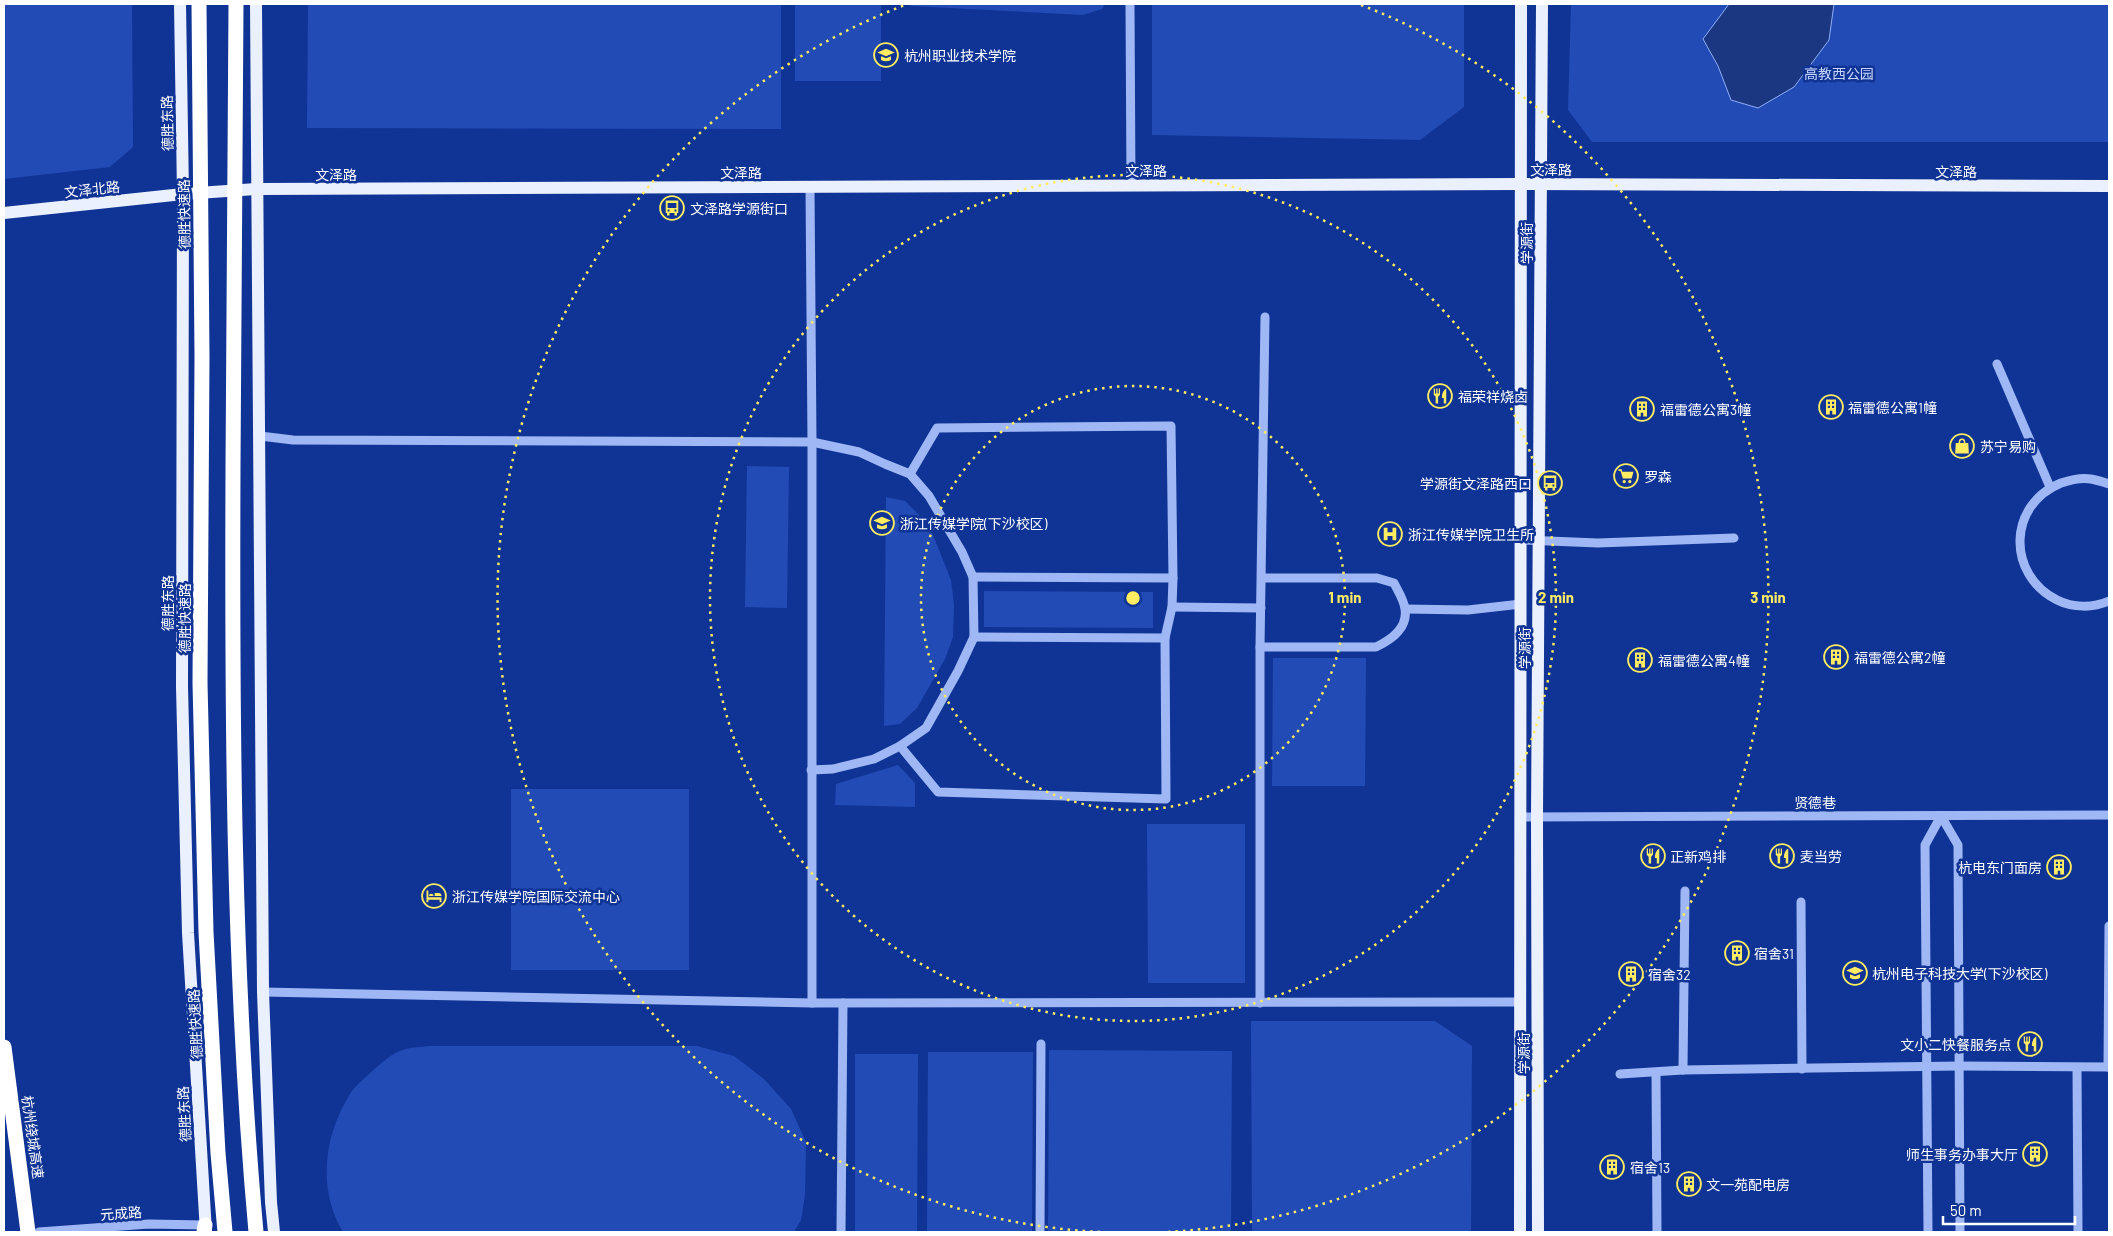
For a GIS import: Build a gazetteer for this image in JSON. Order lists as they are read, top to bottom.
{
  "streets": {
    "highway": ["德胜快速路", "杭州绕城高速"],
    "main road": [
      "德胜东路",
      "文泽路",
      "文泽北路",
      "学源街"
    ],
    "street": ["贤德巷", "元成路"]
  },
  "crossings": [
    ["德胜东路", "文泽路"],
    ["德胜东路", "文泽北路"],
    ["德胜东路", "元成路"],
    ["文泽路", "文泽北路"],
    ["文泽路", "学源街"],
    ["学源街", "贤德巷"]
  ],
  "parks": ["高教西公园"],
  "places": {
    "school or university": ["杭州职业技术学院", "浙江传媒学院(下沙校区)", "杭州电子科技大学(下沙校区)"],
    "bus stop": ["文泽路学源街口", "学源街文泽路西口"],
    "restaurant": [
      "福荣祥烧卤",
      "正新鸡排",
      "麦当劳",
      "文小二快餐服务点"
    ],
    "building": [
      "福雷德公寓1幢",
      "福雷德公寓3幢",
      "福雷德公寓2幢",
      "福雷德公寓4幢",
      "杭电东门面房",
      "宿舍31",
      "宿舍32",
      "师生事务办事大厅",
      "宿舍13",
      "文一苑配电房"
    ],
    "shop": ["苏宁易购"],
    "supermarket": ["罗森"],
    "hospital": ["浙江传媒学院卫生所"],
    "hotel": ["浙江传媒学院国际交流中心"]
  },
  "scale_bar": "50 m",
  "rings": ["1 min", "2 min", "3 min"]
}
